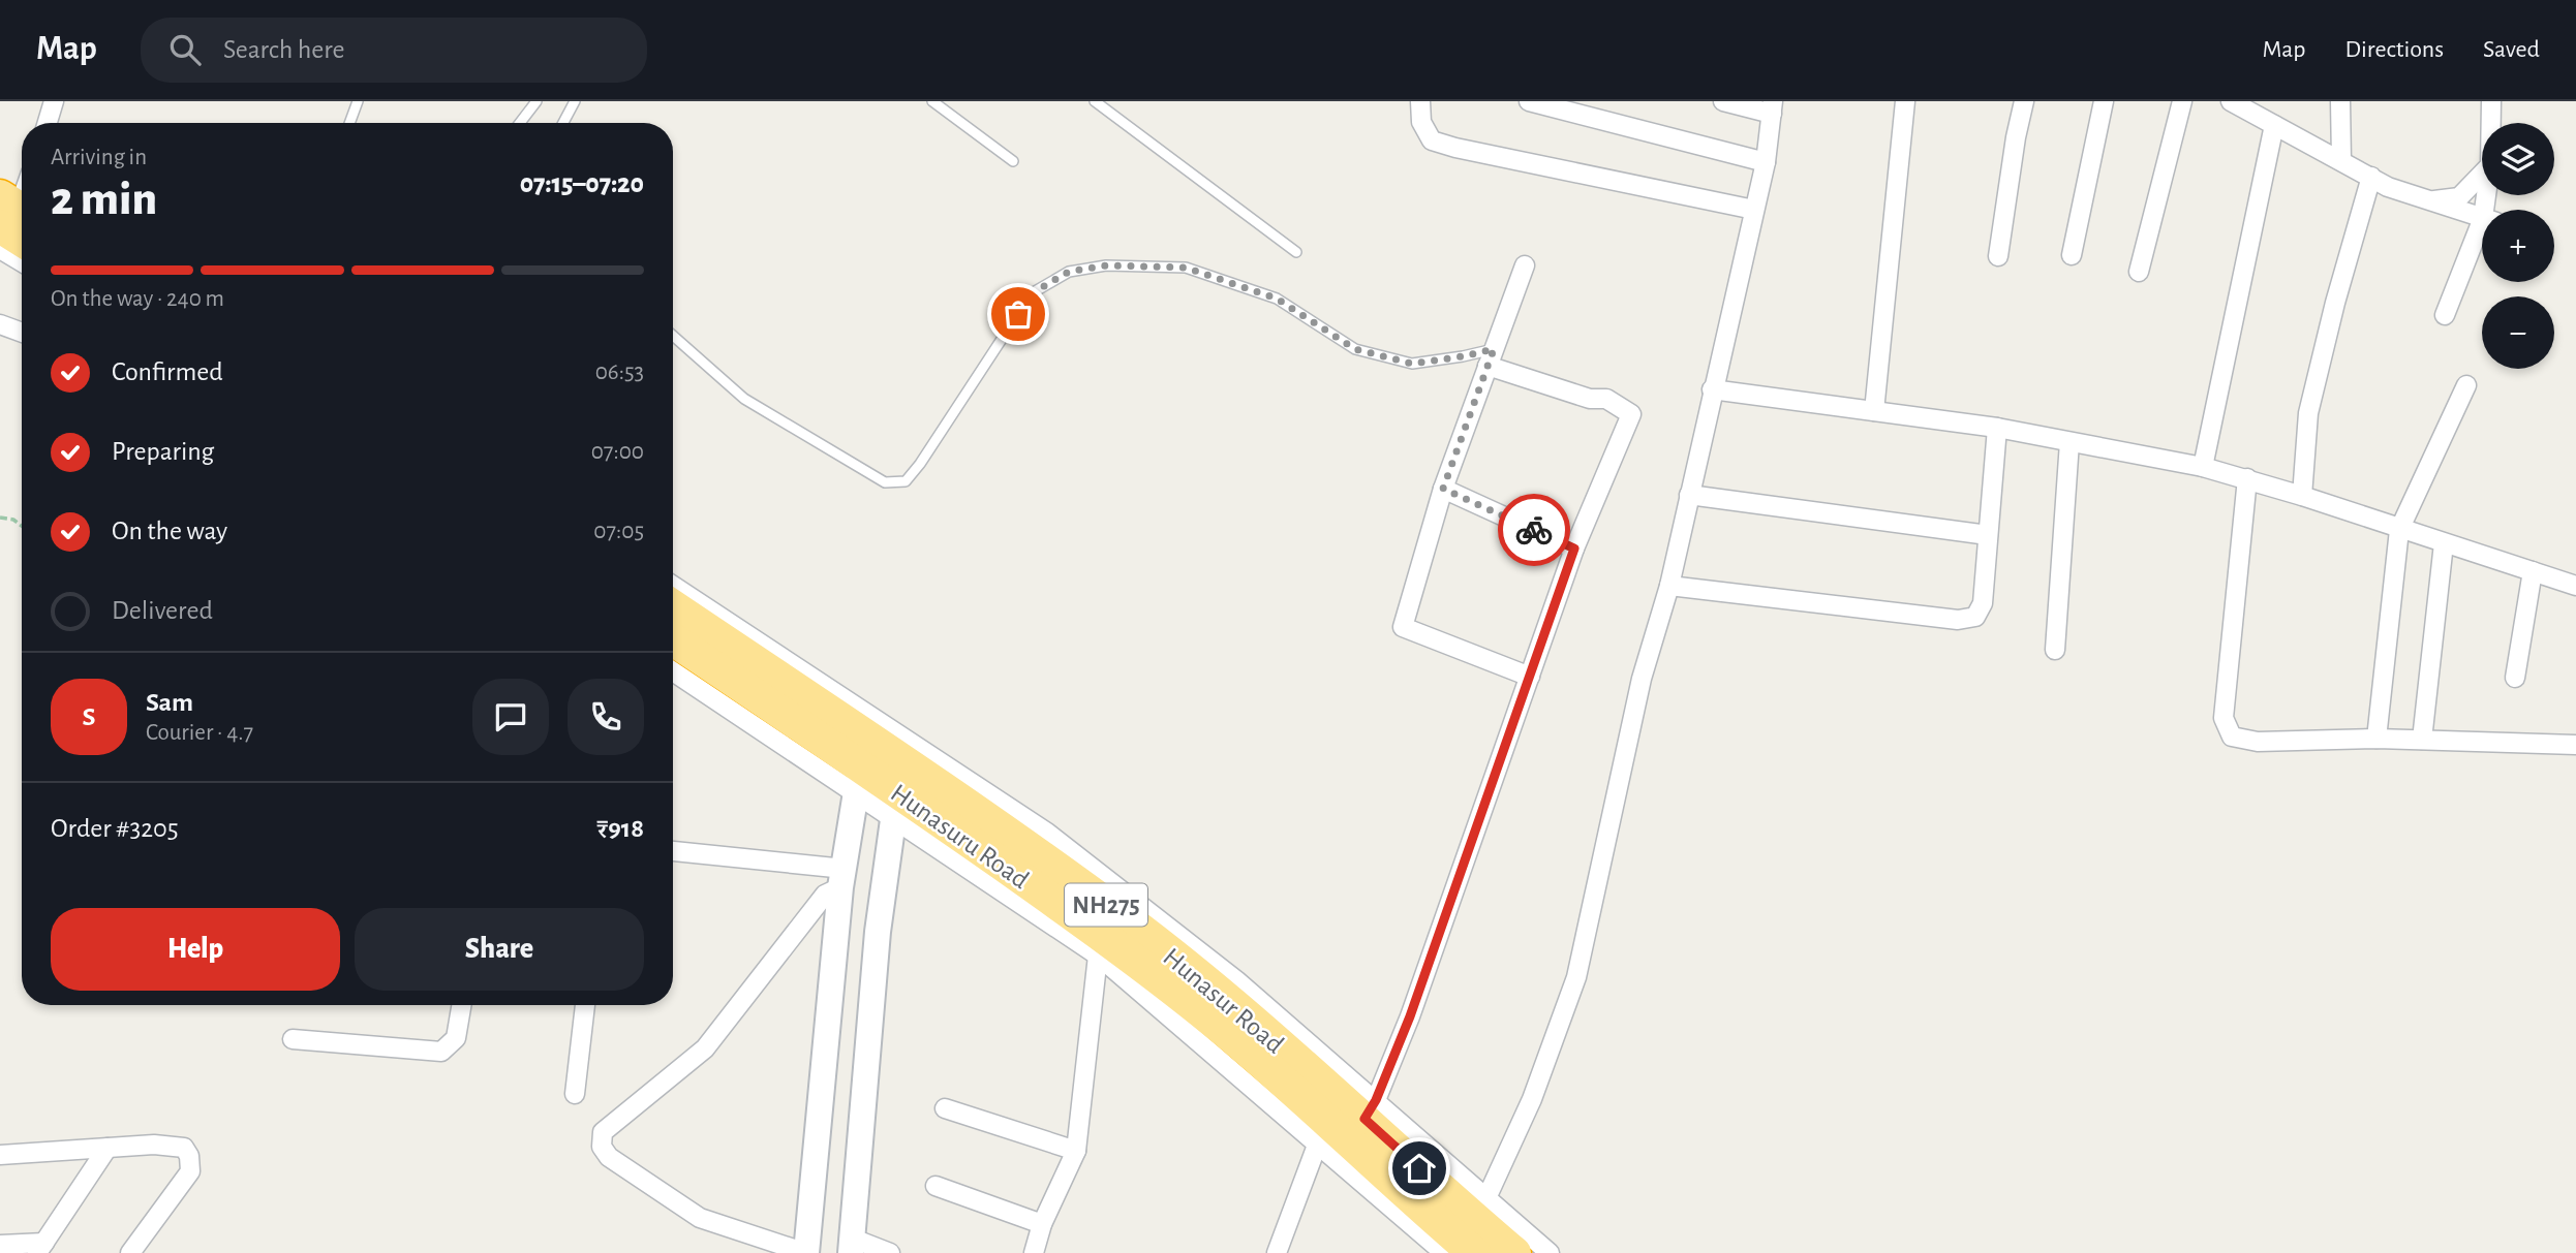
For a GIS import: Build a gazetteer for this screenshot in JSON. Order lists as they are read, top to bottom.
{
  "streets": {
    "highway": ["Hunasuru Road", "NH275", "Hunasur Road"]
  },
  "crossings": [
    ["Hunasuru Road", "Hunasur Road"]
  ],
  "page": {
    "header": "Map",
    "search": "Search here",
    "nav": ["Map", "Directions", "Saved"],
    "map_buttons": ["+", "−"],
    "heading": ["2 min", "Arriving in", "07:15–07:20"],
    "panel": [
      "Sam",
      "Courier · 4.7",
      "Order #3205",
      "₹918"
    ],
    "bar": "On the way · 240 m",
    "list": [
      ["Confirmed", "06:53"],
      ["Preparing", "07:00"],
      ["On the way", "07:05"],
      "Delivered"
    ],
    "round": "S",
    "buttons": ["Help", "Share"]
  }
}
